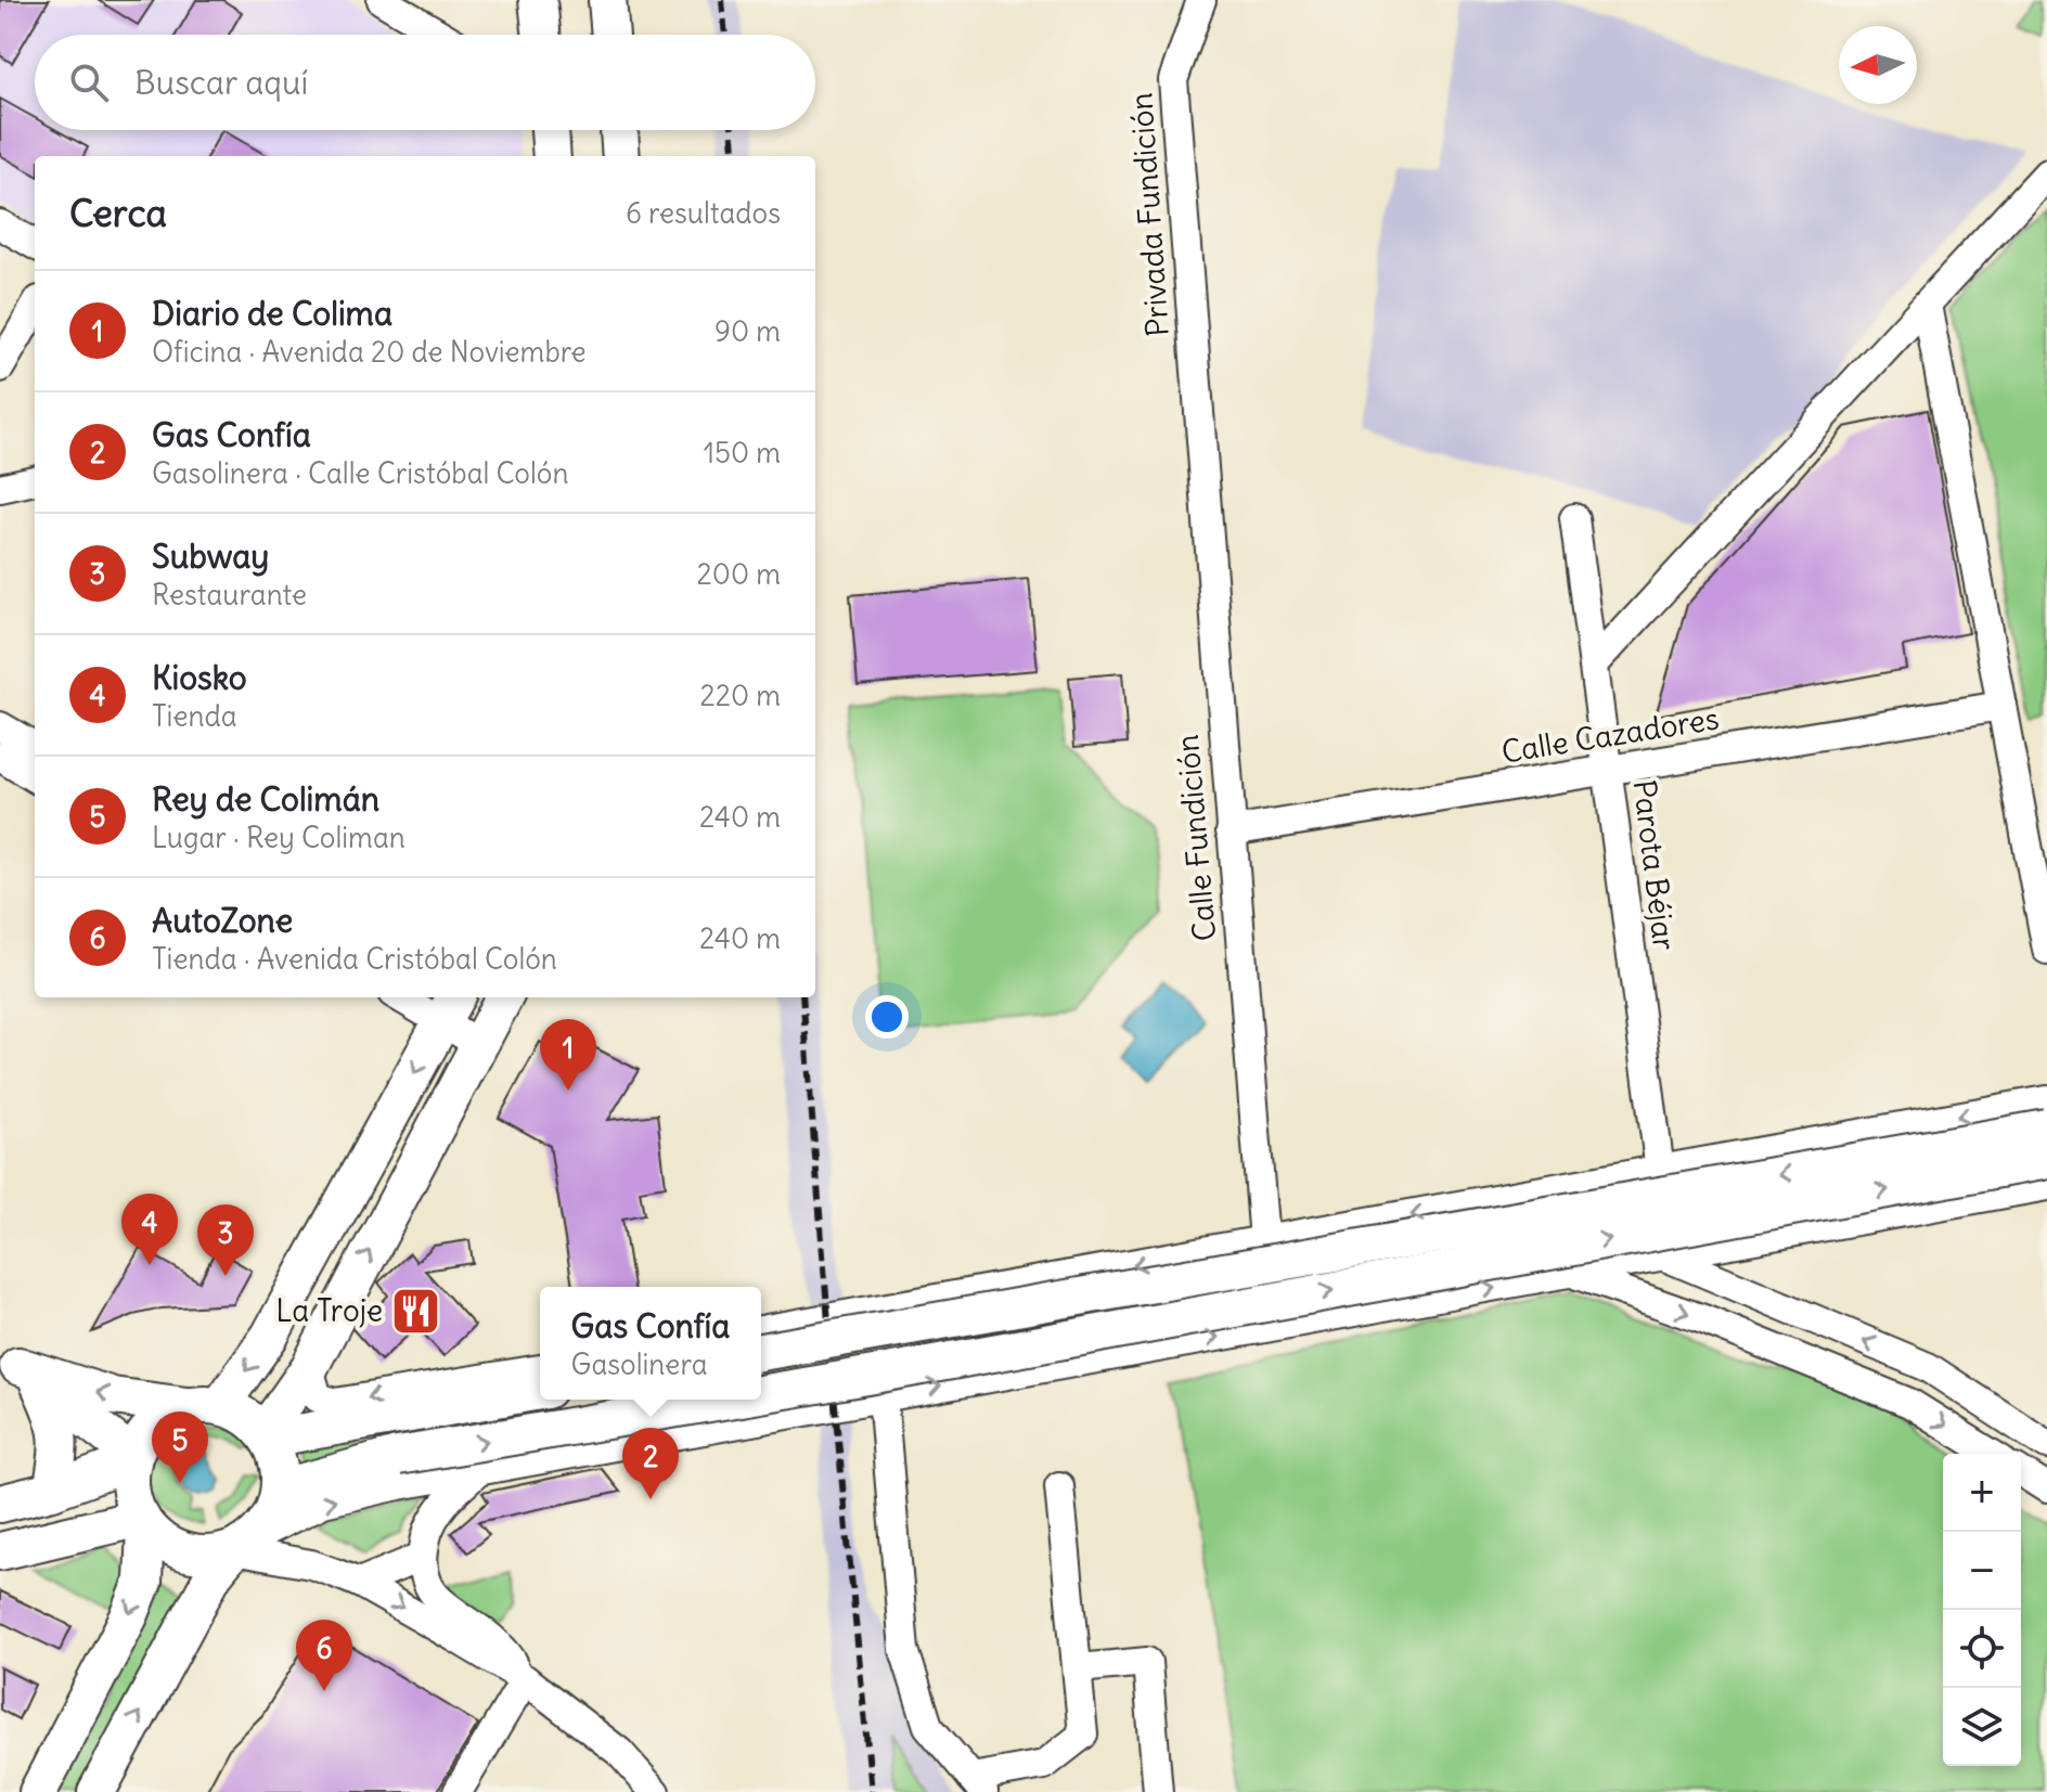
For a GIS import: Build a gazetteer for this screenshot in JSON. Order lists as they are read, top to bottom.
{
  "streets": {
    "street": [
      "Privada Fundición",
      "Calle Cazadores",
      "Calle Fundición",
      "Parota Béjar"
    ]
  },
  "crossings": [
    ["Privada Fundición", "Calle Fundición"],
    ["Calle Cazadores", "Calle Fundición"],
    ["Calle Cazadores", "Parota Béjar"]
  ],
  "places": {
    "restaurant": ["La Troje"]
  },
  "north": "left",
  "page": {
    "search": "Buscar aquí",
    "heading": ["Cerca", "6 resultados"],
    "list": [
      {
        "mark": "1",
        "name": "Diario de Colima",
        "note": "Oficina · Avenida 20 de Noviembre",
        "value": "90 m"
      },
      {
        "mark": "2",
        "name": "Gas Confía",
        "note": "Gasolinera · Calle Cristóbal Colón",
        "value": "150 m"
      },
      {
        "mark": "3",
        "name": "Subway",
        "note": "Restaurante",
        "value": "200 m"
      },
      {
        "mark": "4",
        "name": "Kiosko",
        "note": "Tienda",
        "value": "220 m"
      },
      {
        "mark": "5",
        "name": "Rey de Colimán",
        "note": "Lugar · Rey Coliman",
        "value": "240 m"
      },
      {
        "mark": "6",
        "name": "AutoZone",
        "note": "Tienda · Avenida Cristóbal Colón",
        "value": "240 m"
      }
    ],
    "pins": [
      "1",
      "4",
      "3",
      "5",
      "2",
      "6"
    ],
    "popup": ["Gas Confía", "Gasolinera"],
    "map_buttons": ["+", "−"]
  }
}
